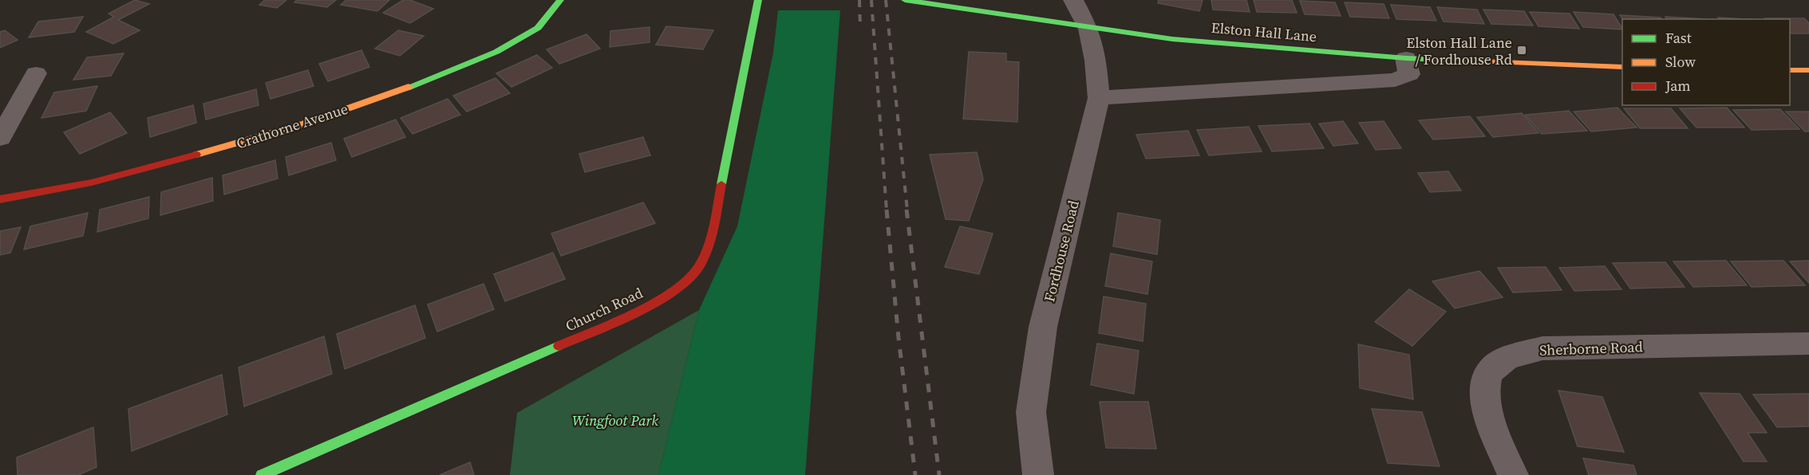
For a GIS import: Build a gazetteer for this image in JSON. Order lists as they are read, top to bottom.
{
  "streets": {
    "street": [
      "Elston Hall Lane",
      "Crathorne Avenue",
      "Fordhouse Road",
      "Church Road",
      "Sherborne Road"
    ]
  },
  "crossings": [
    ["Elston Hall Lane", "Fordhouse Road"]
  ],
  "parks": ["Wingfoot Park"],
  "places": {
    "transit": ["Elston Hall Lane / Fordhouse Rd"]
  },
  "legend": ["Fast", "Slow", "Jam"]
}
